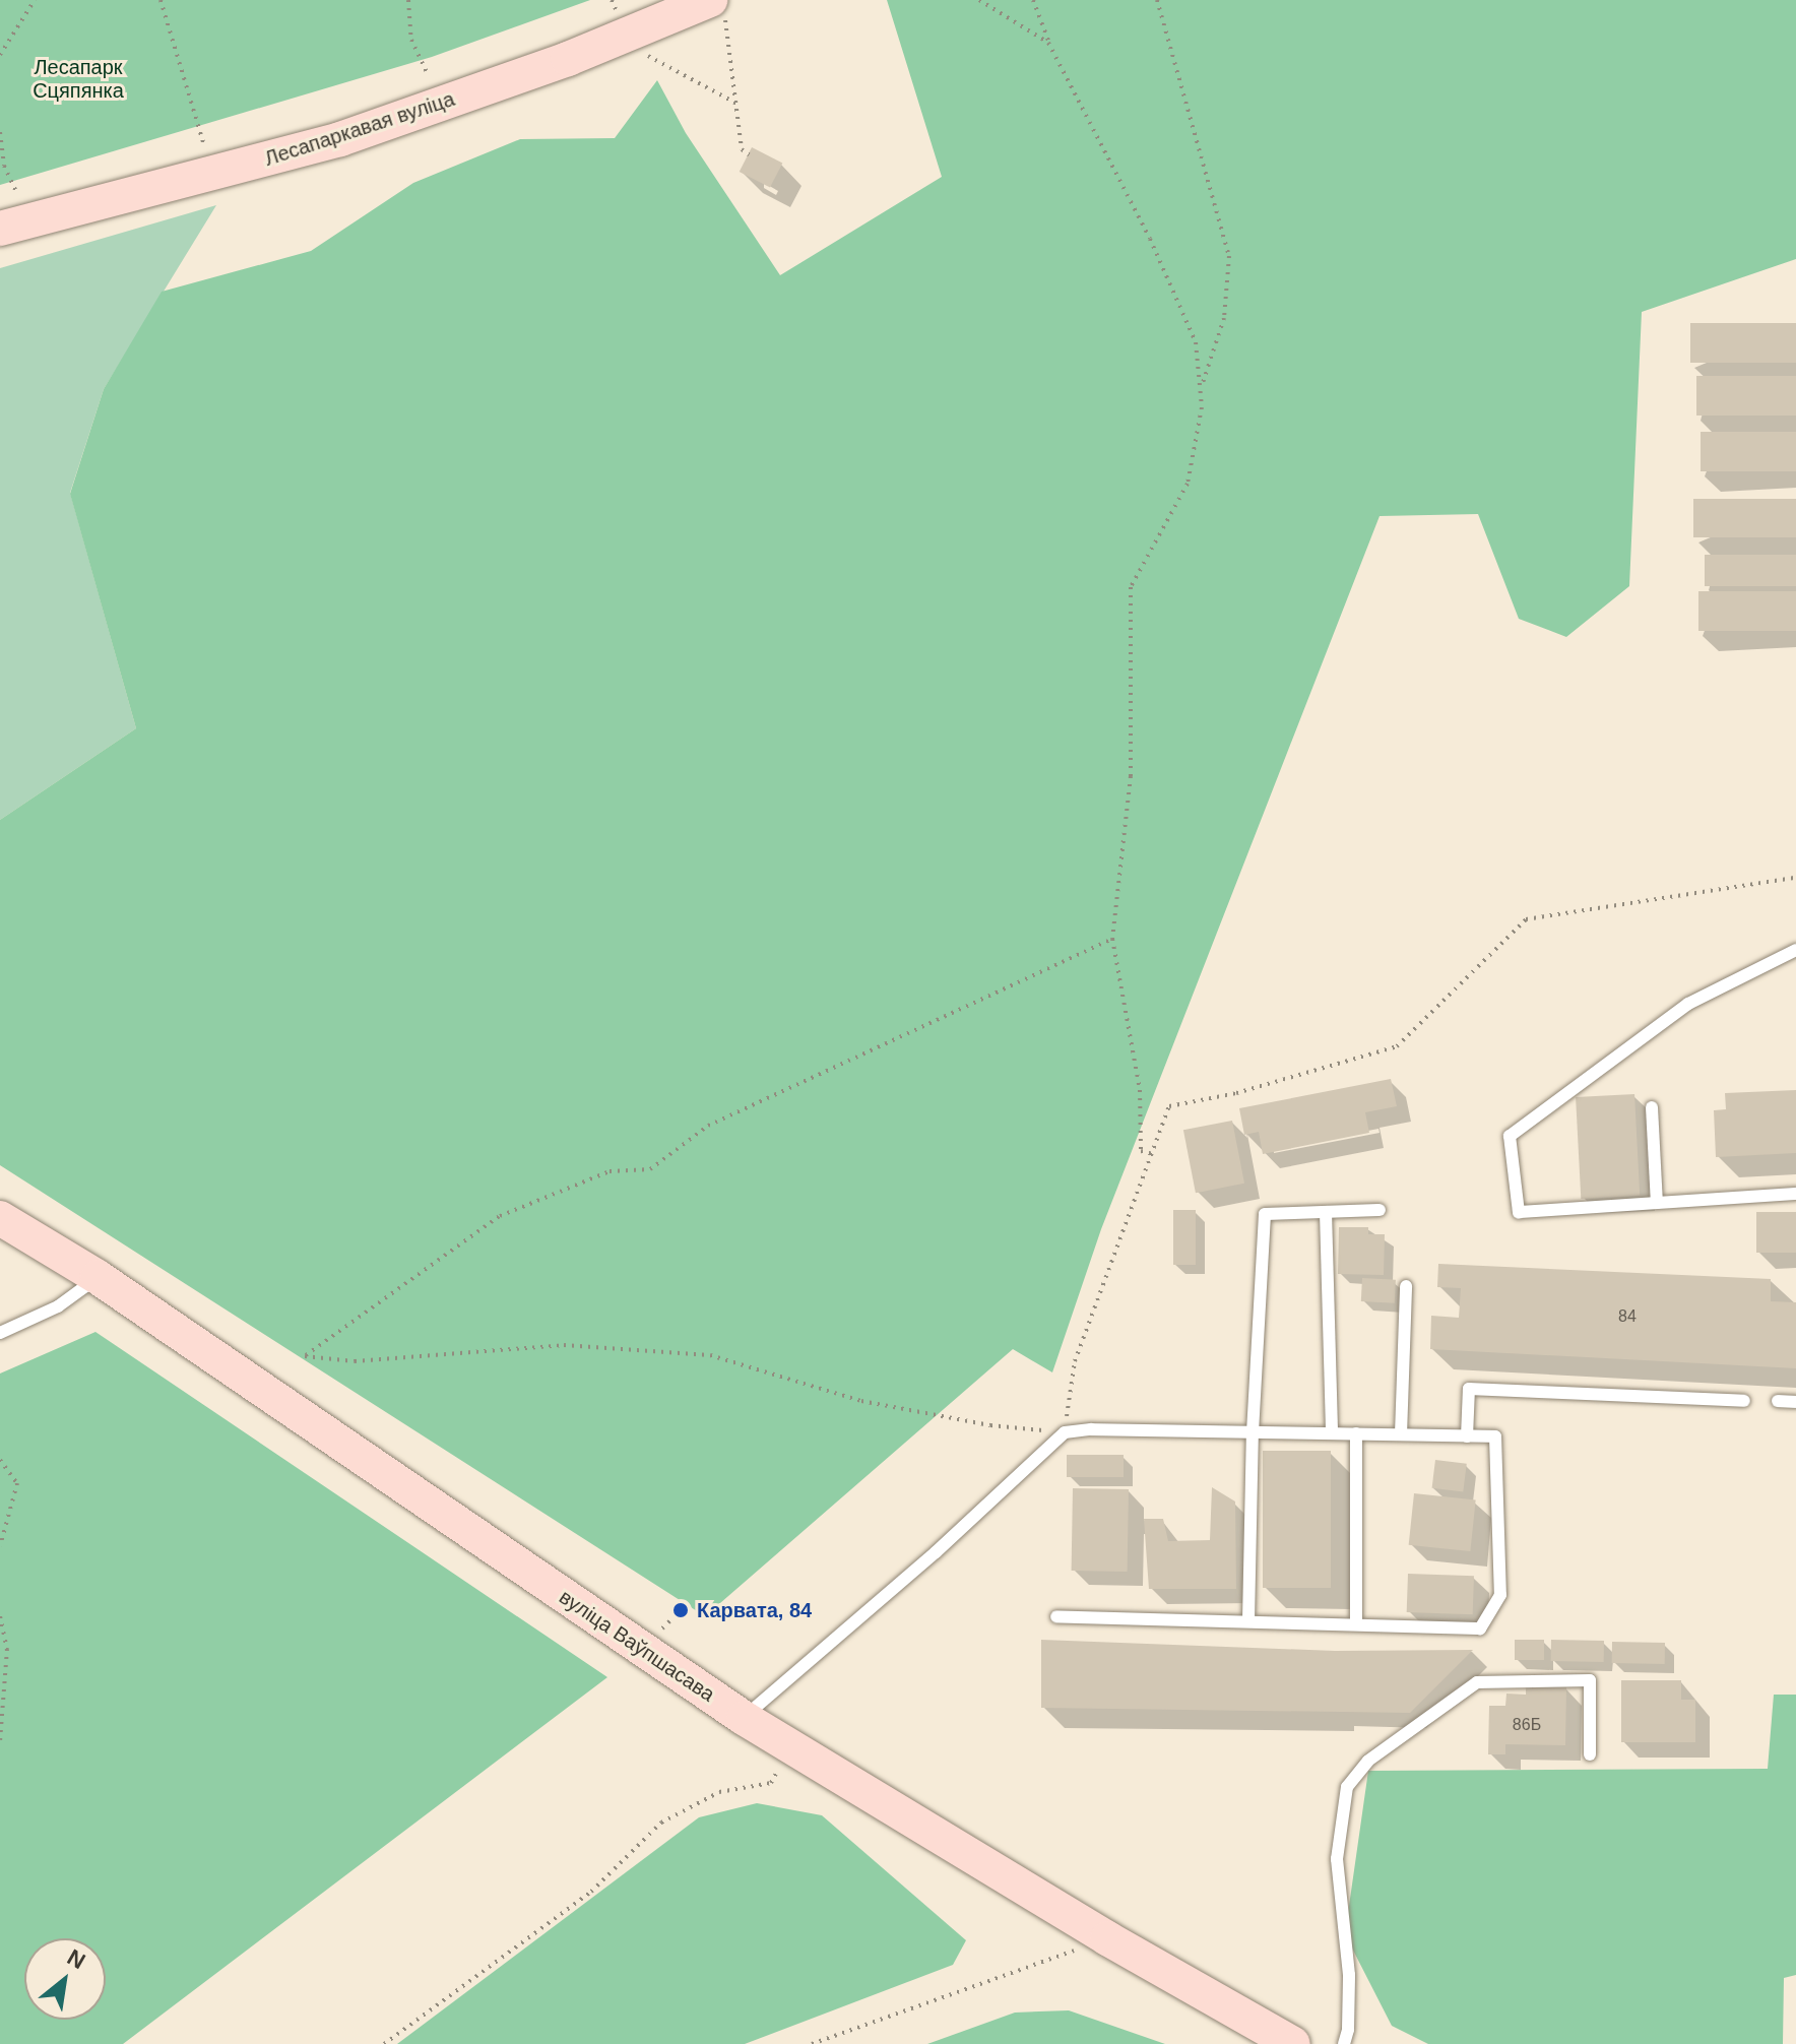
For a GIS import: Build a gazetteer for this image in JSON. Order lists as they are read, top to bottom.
{
  "streets": {
    "main road": ["Лесапаркавая вуліца", "вуліца Ваўпшасава"]
  },
  "parks": ["Лесапарк Сцяпянка"],
  "places": ["Карвата, 84"],
  "house_numbers": ["84", "86Б"],
  "north": "top right"
}
